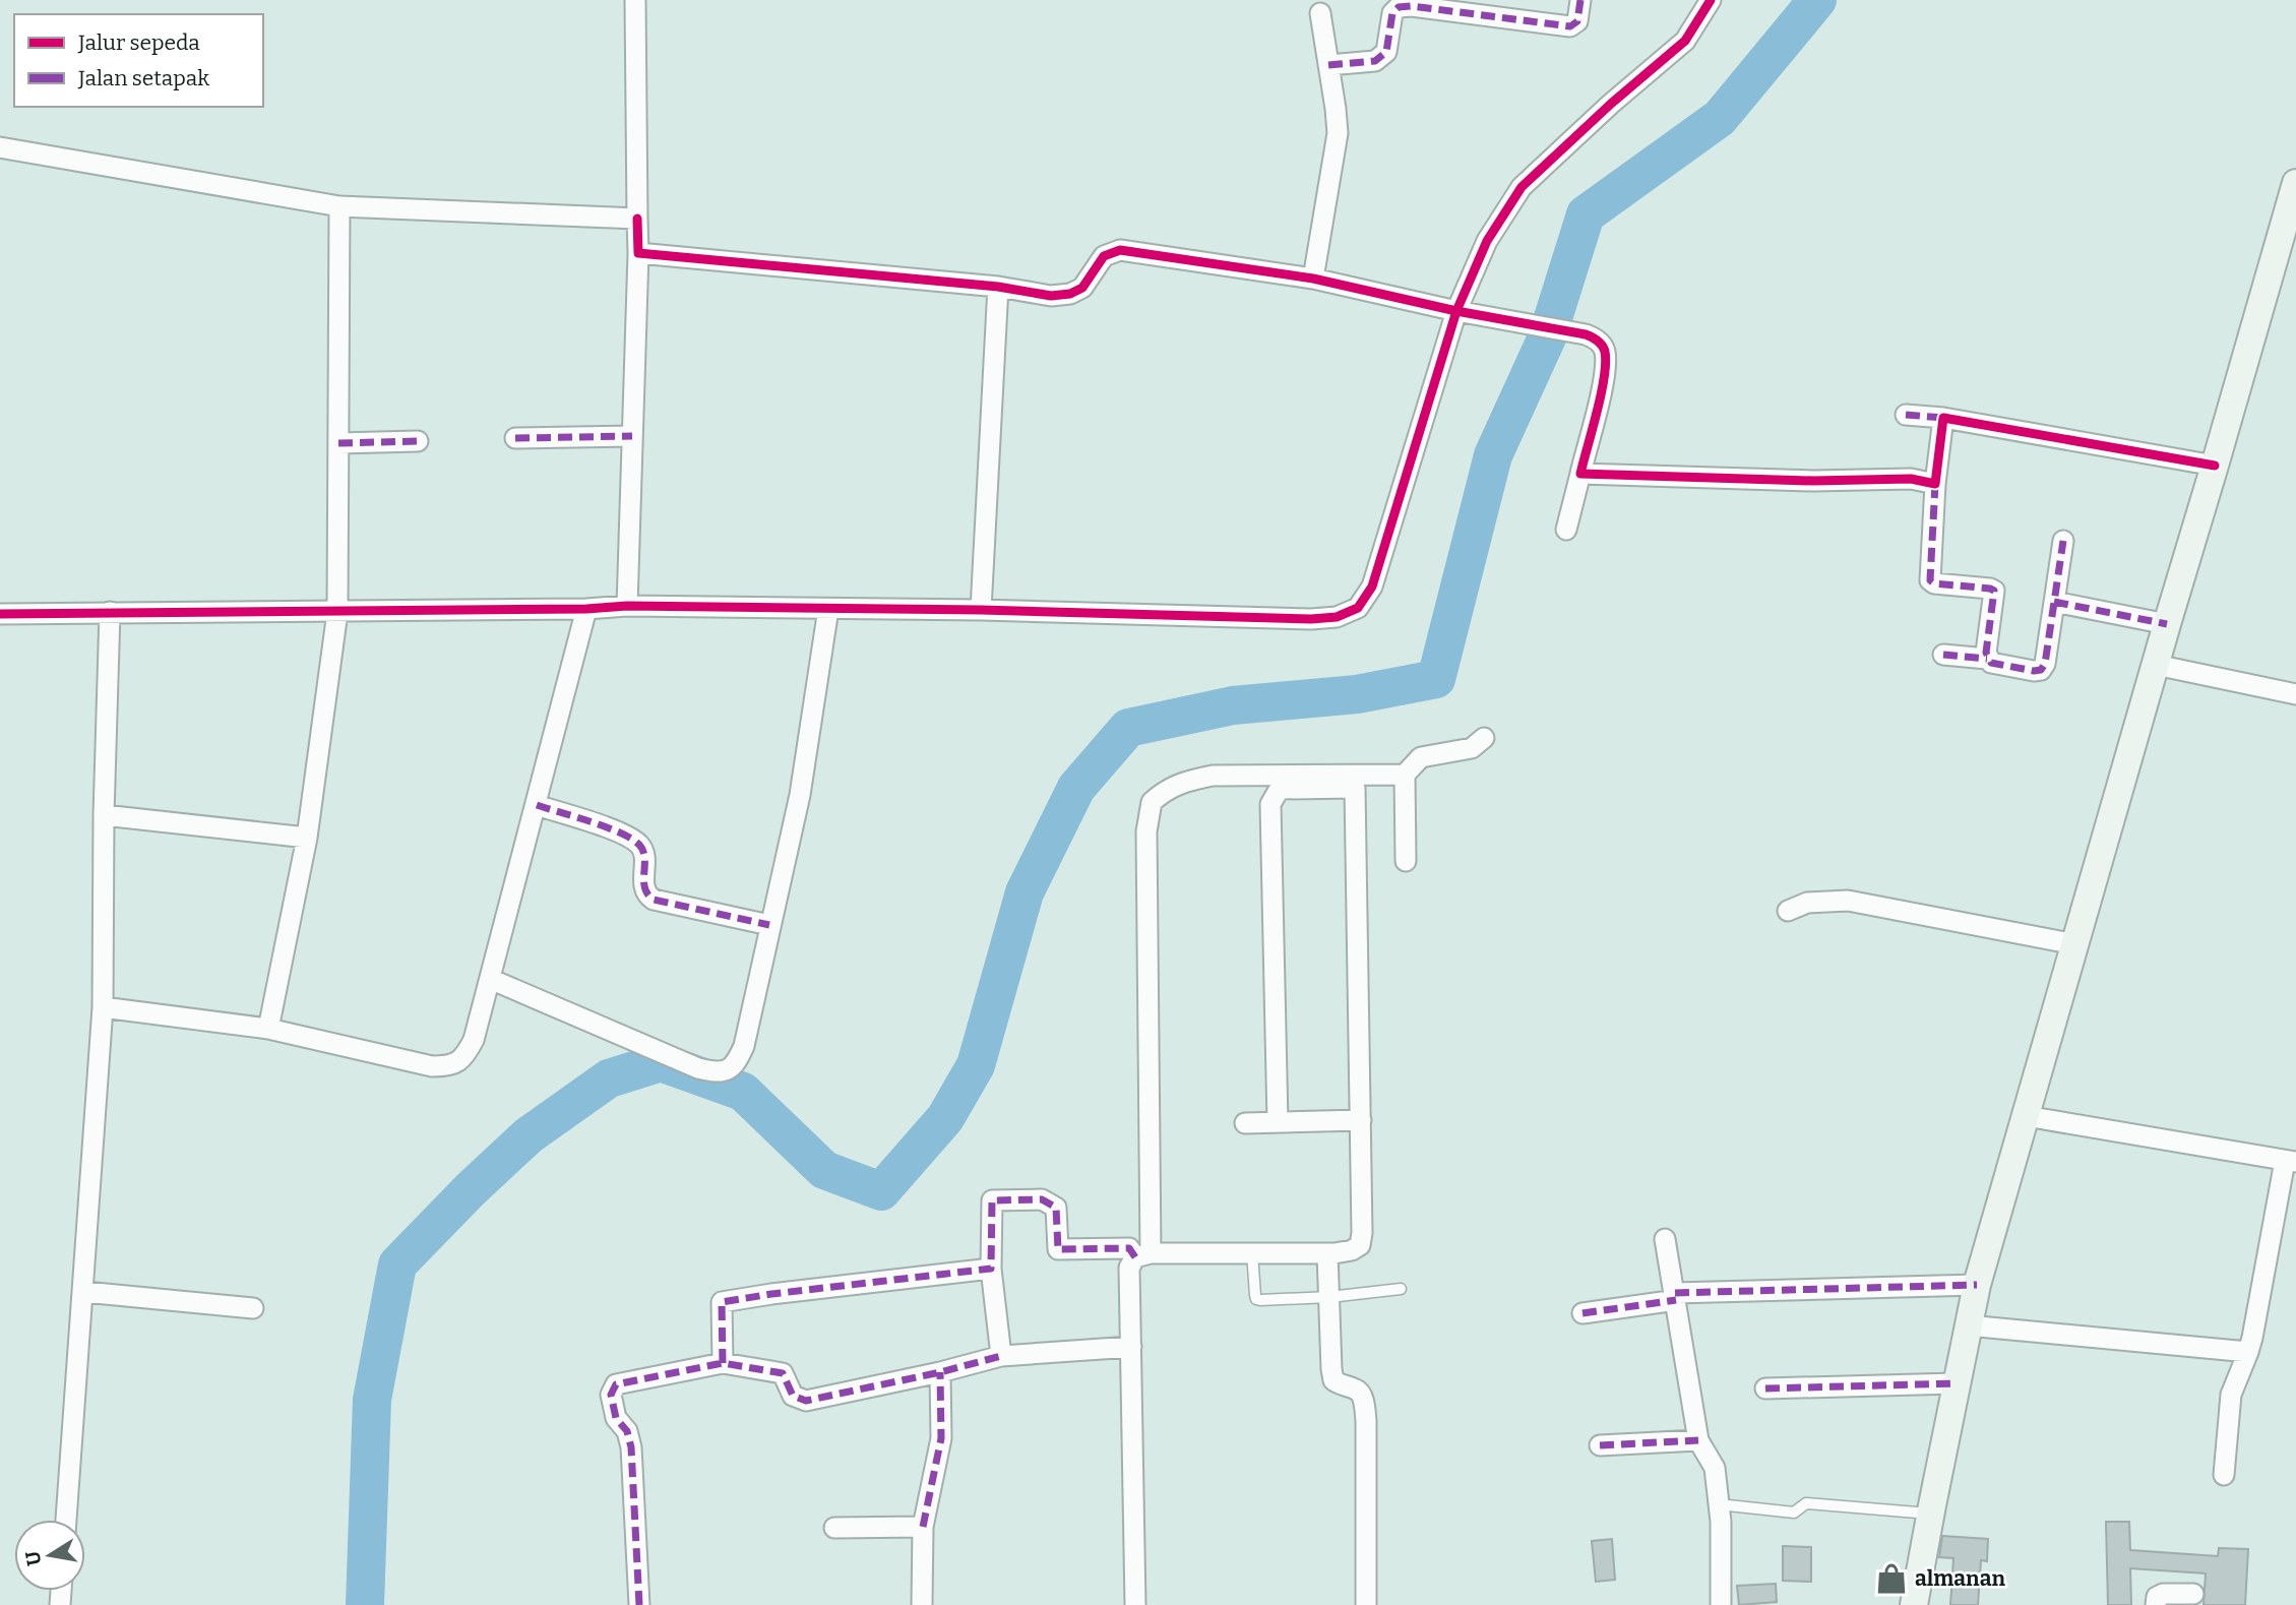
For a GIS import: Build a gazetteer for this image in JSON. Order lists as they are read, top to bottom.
{
  "places": {
    "shop": ["almanan"]
  },
  "legend": ["Jalur sepeda", "Jalan setapak"],
  "north": "left"
}
